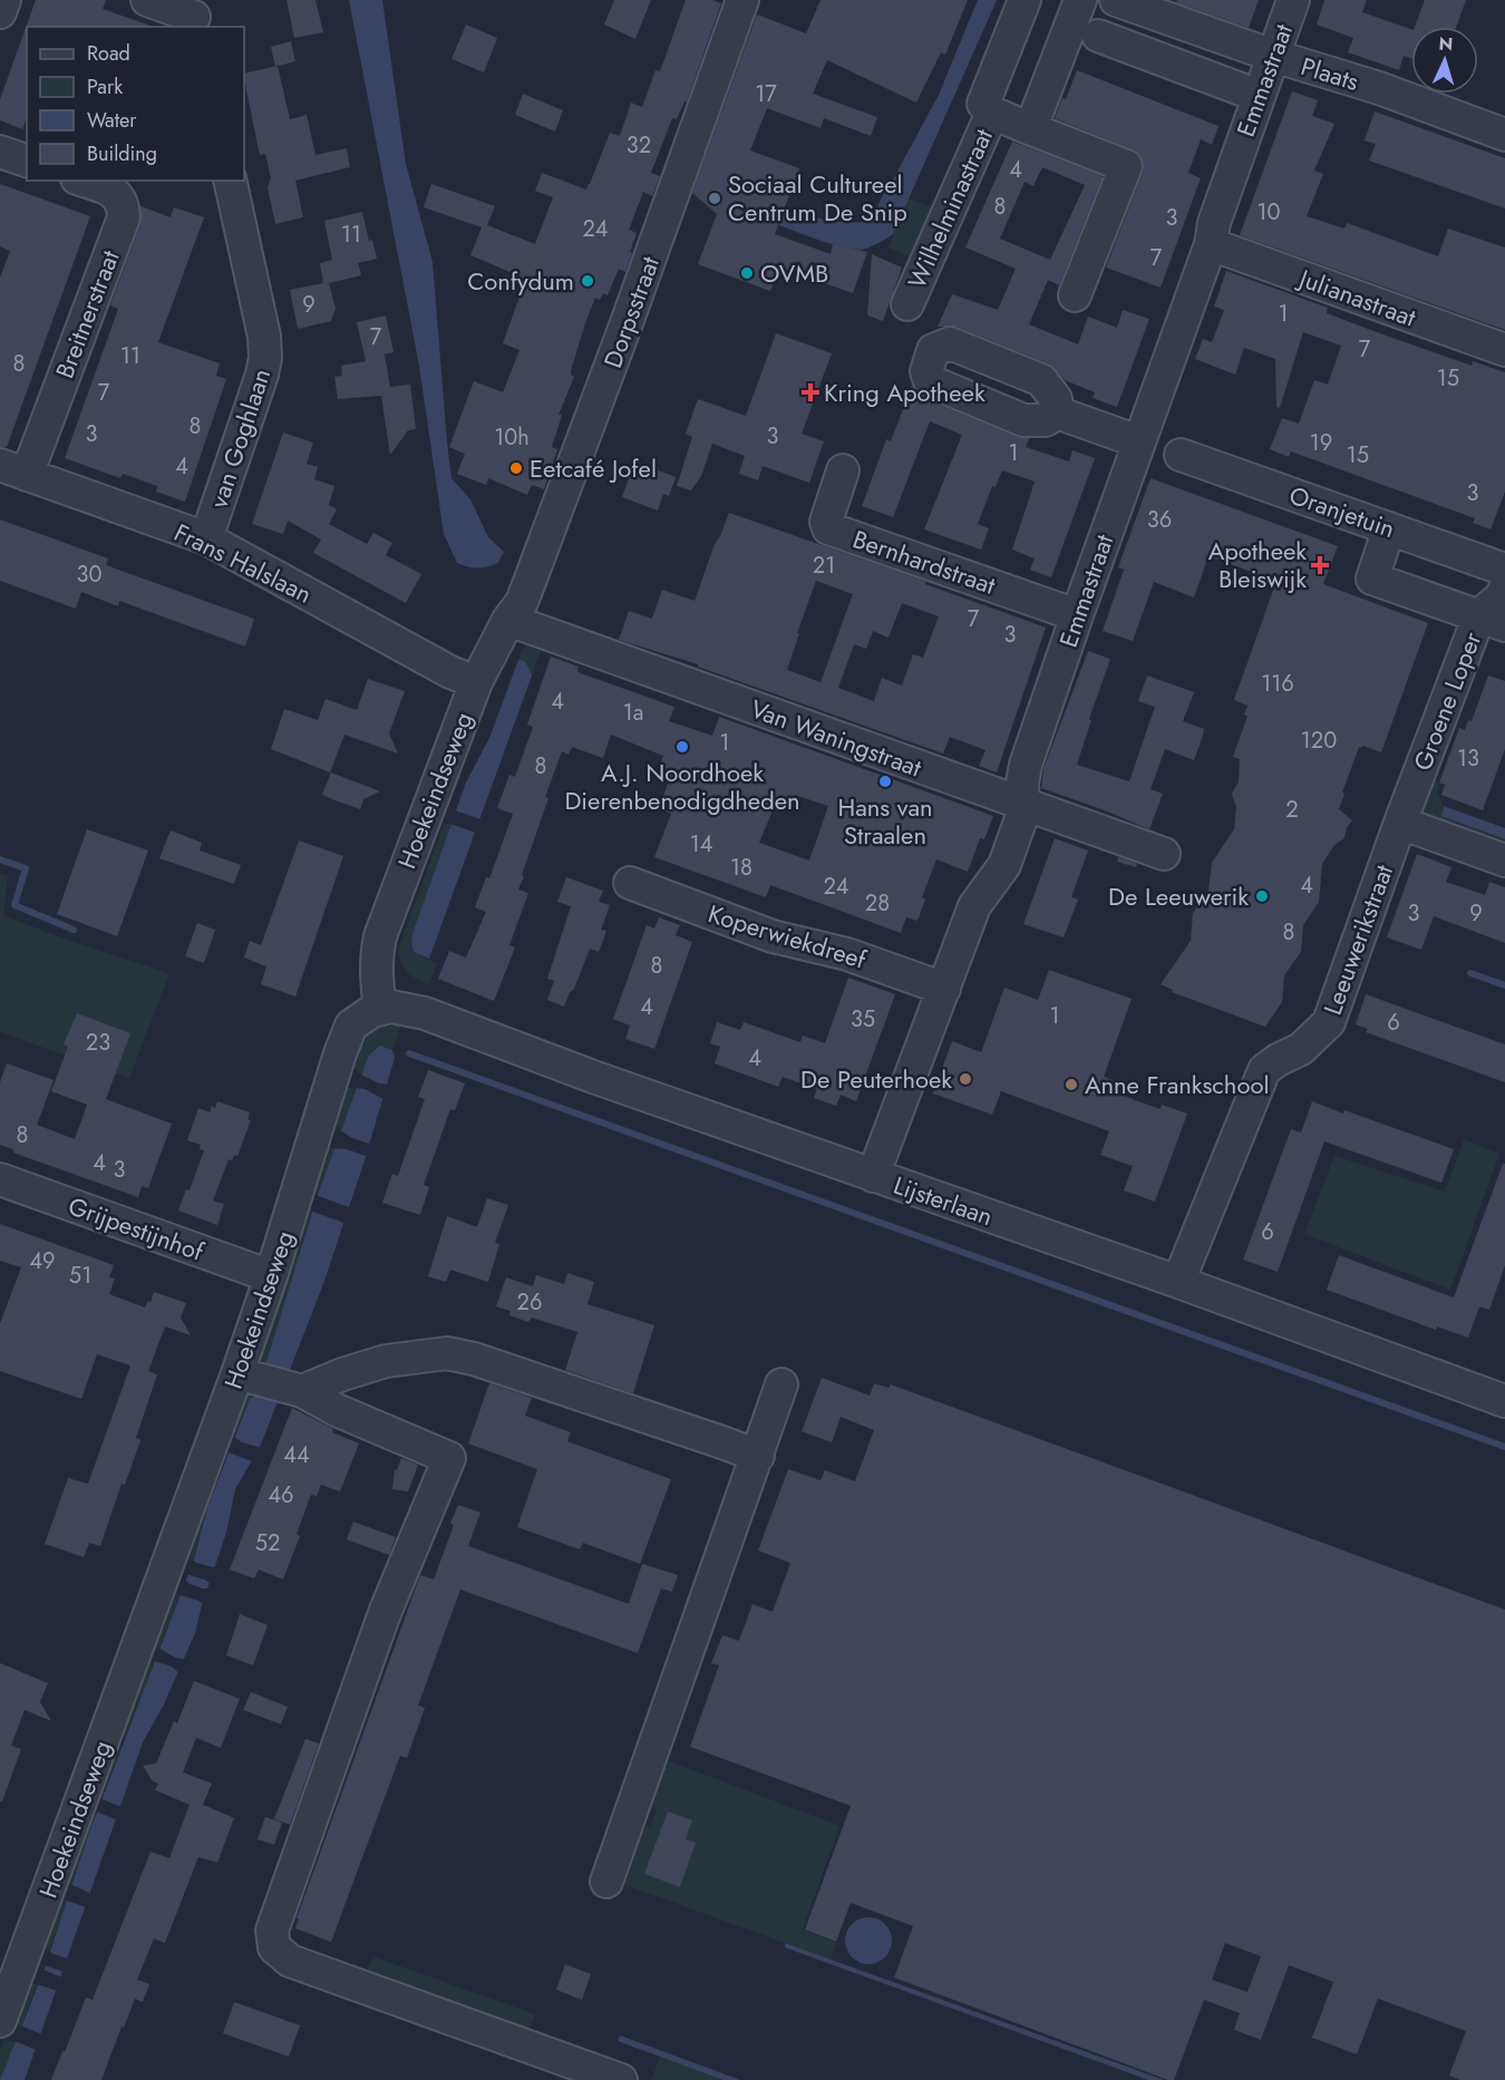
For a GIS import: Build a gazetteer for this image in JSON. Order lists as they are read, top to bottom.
{
  "streets": {
    "street": [
      "Plaats",
      "Emmastraat",
      "Wilhelminastraat",
      "Julianastraat",
      "Dorpsstraat",
      "Breitnerstraat",
      "van Goghlaan",
      "Oranjetuin",
      "Bernhardstraat",
      "Frans Halslaan",
      "Groene Loper",
      "Van Waningstraat",
      "Hoekeindseweg",
      "Koperwiekdreef",
      "Leeuwerikstraat",
      "Lijsterlaan",
      "Grijpestijnhof"
    ]
  },
  "crossings": [
    ["Plaats", "Emmastraat"],
    ["Emmastraat", "Julianastraat"],
    ["Emmastraat", "Bernhardstraat"],
    ["Emmastraat", "Van Waningstraat"],
    ["Emmastraat", "Koperwiekdreef"],
    ["Emmastraat", "Lijsterlaan"],
    ["Dorpsstraat", "Van Waningstraat"],
    ["Dorpsstraat", "Hoekeindseweg"],
    ["Breitnerstraat", "Frans Halslaan"],
    ["van Goghlaan", "Frans Halslaan"],
    ["Frans Halslaan", "Hoekeindseweg"],
    ["Groene Loper", "Leeuwerikstraat"],
    ["Van Waningstraat", "Hoekeindseweg"],
    ["Hoekeindseweg", "Lijsterlaan"],
    ["Hoekeindseweg", "Grijpestijnhof"],
    ["Leeuwerikstraat", "Lijsterlaan"]
  ],
  "places": {
    "other": [
      "Sociaal Cultureel Centrum De Snip",
      "OVMB",
      "Confydum",
      "Eetcafé Jofel",
      "A.J. Noordhoek Dierenbenodigdheden",
      "Hans van Straalen",
      "De Leeuwerik",
      "De Peuterhoek",
      "Anne Frankschool"
    ],
    "health": ["Kring Apotheek", "Apotheek Bleiswijk"]
  },
  "house_numbers": [
    "17",
    "32",
    "4",
    "8",
    "10",
    "3",
    "24",
    "11",
    "7",
    "9",
    "1",
    "7",
    "7",
    "11",
    "8",
    "15",
    "7",
    "8",
    "3",
    "3",
    "10h",
    "19",
    "1",
    "15",
    "4",
    "3",
    "36",
    "21",
    "30",
    "7",
    "3",
    "116",
    "4",
    "1a",
    "120",
    "1",
    "13",
    "8",
    "2",
    "14",
    "18",
    "4",
    "24",
    "28",
    "3",
    "9",
    "8",
    "8",
    "4",
    "1",
    "35",
    "6",
    "23",
    "4",
    "8",
    "4",
    "3",
    "6",
    "49",
    "51",
    "26",
    "44",
    "46",
    "52"
  ],
  "legend": [
    "Road",
    "Park",
    "Water",
    "Building"
  ],
  "north": "top"
}
